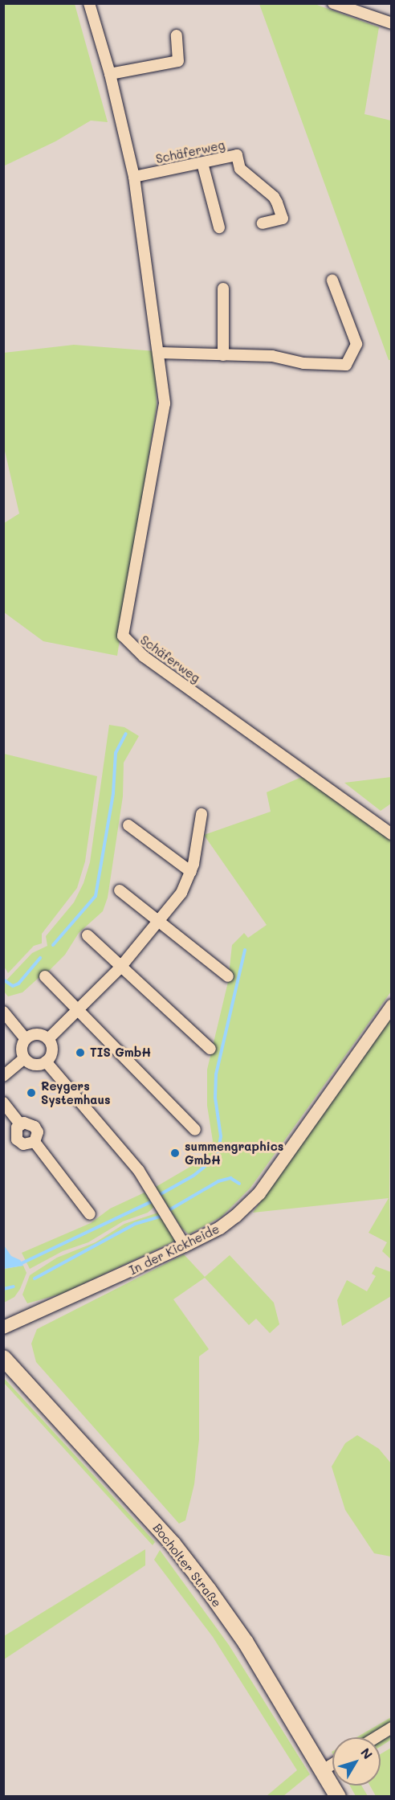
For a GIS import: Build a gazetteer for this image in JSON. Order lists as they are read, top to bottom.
{
  "streets": {
    "main road": ["Bocholter Straße"],
    "street": ["Schäferweg", "In der Kickheide"]
  },
  "places": ["TIS GmbH", "Reygers Systemhaus", "summengraphics GmbH"],
  "north": "top right"
}
